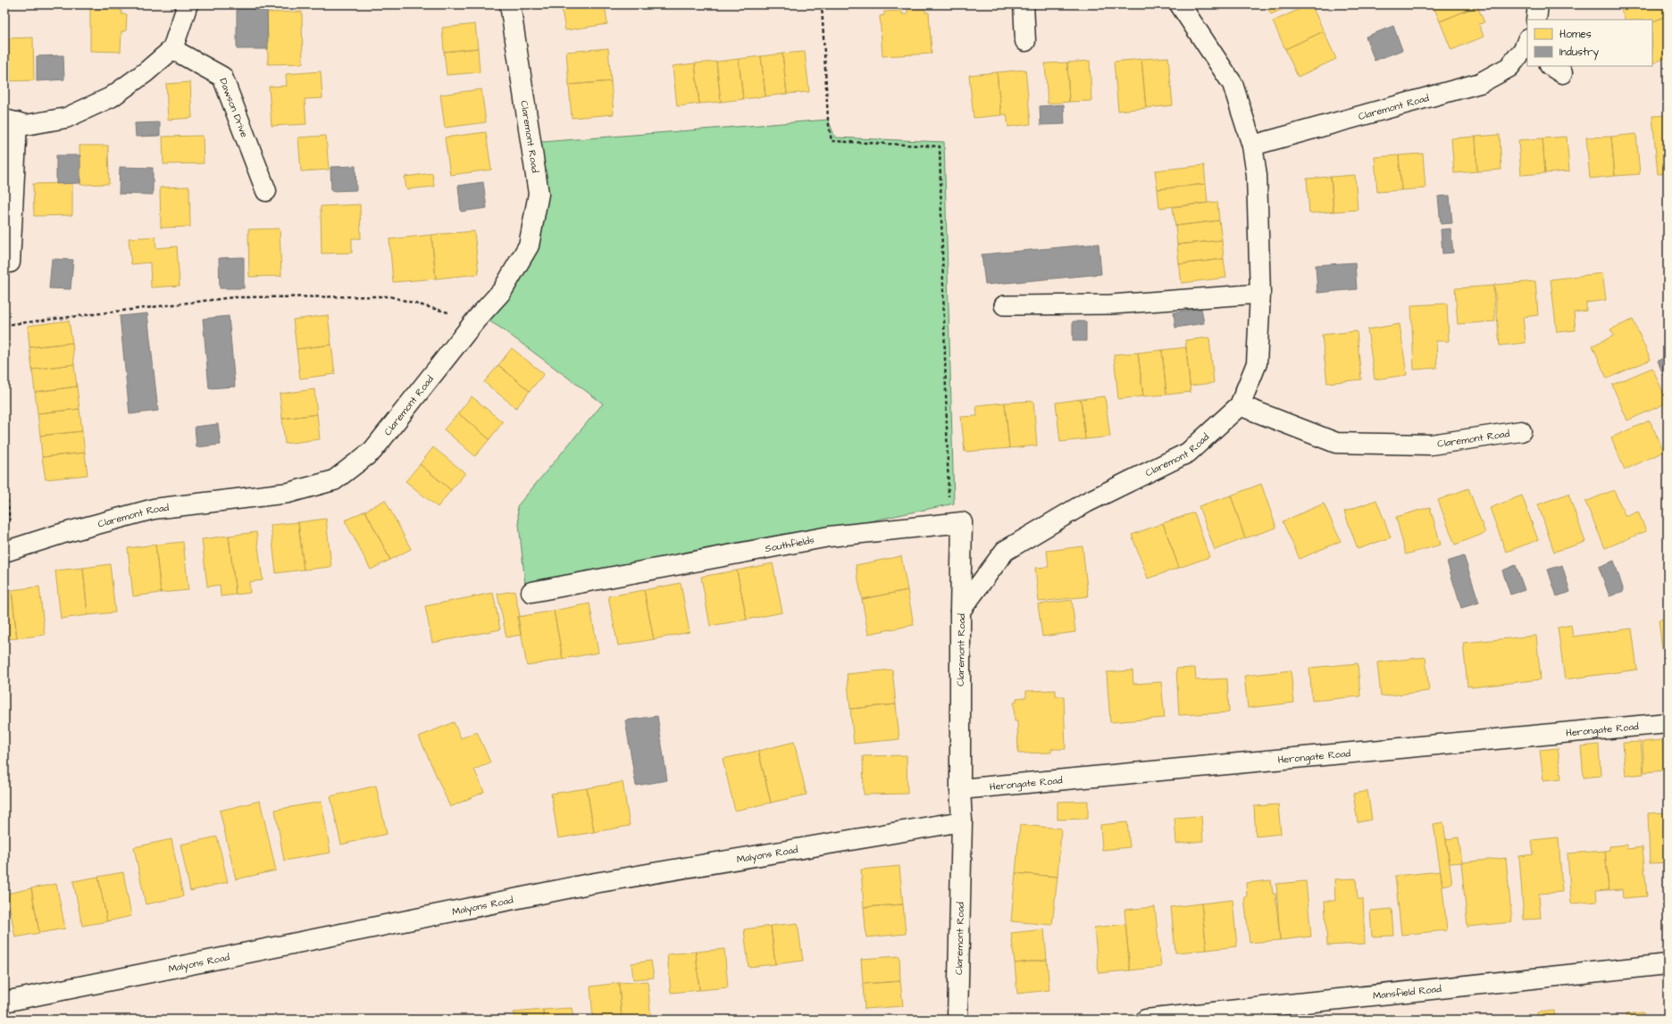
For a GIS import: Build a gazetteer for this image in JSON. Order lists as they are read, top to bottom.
{
  "streets": {
    "street": [
      "Claremont Road",
      "Dawson Drive",
      "Southfields",
      "Herongate Road",
      "Malyons Road",
      "Mansfield Road"
    ]
  },
  "crossings": [
    ["Claremont Road", "Herongate Road"],
    ["Claremont Road", "Malyons Road"]
  ],
  "legend": ["Homes", "Industry"]
}
